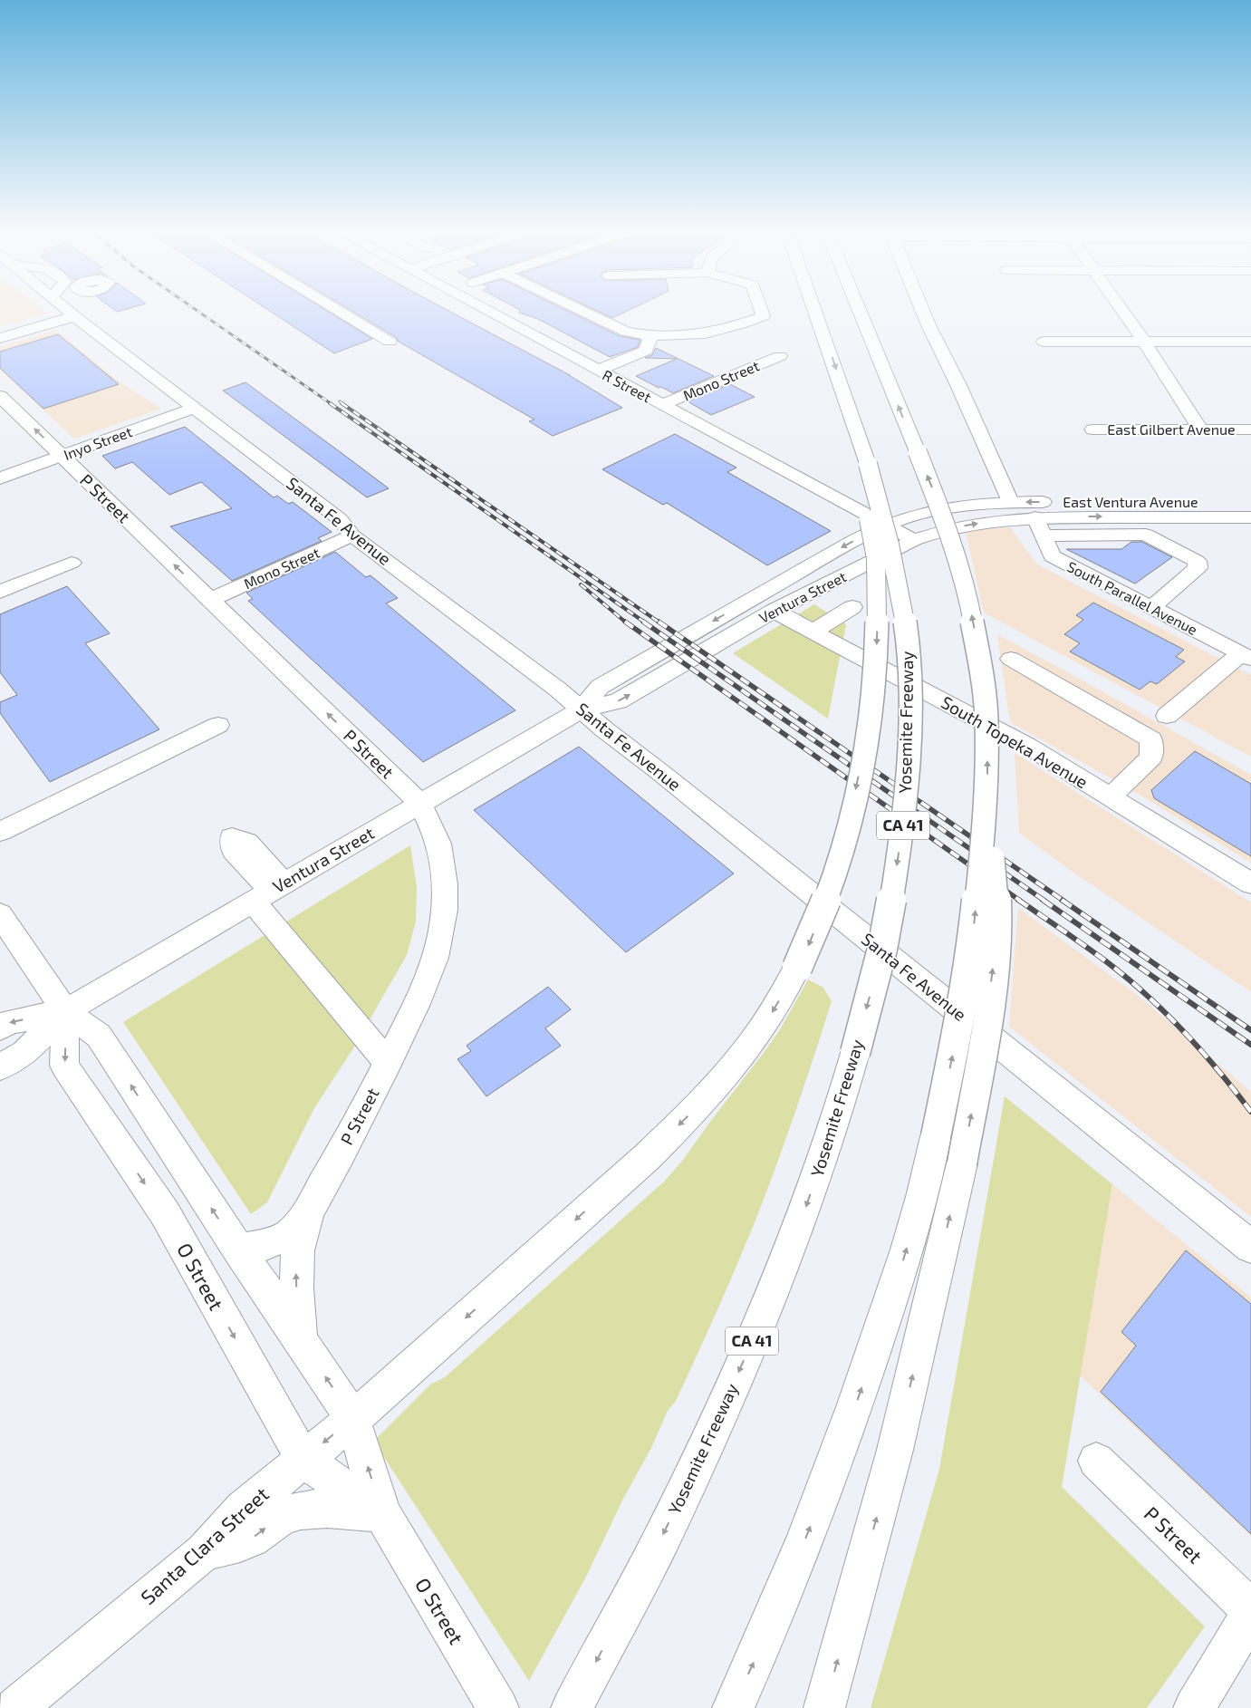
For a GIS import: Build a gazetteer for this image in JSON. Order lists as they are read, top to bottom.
{
  "streets": {
    "main road": [
      "Mono Street",
      "R Street",
      "East Gilbert Avenue",
      "Inyo Street",
      "P Street",
      "East Ventura Avenue",
      "Santa Fe Avenue",
      "Ventura Street",
      "South Parallel Avenue",
      "Yosemite Freeway",
      "South Topeka Avenue",
      "CA 41",
      "O Street",
      "Santa Clara Street"
    ]
  },
  "crossings": [
    ["Mono Street", "R Street"],
    ["Mono Street", "P Street"],
    ["Mono Street", "Santa Fe Avenue"],
    ["R Street", "Ventura Street"],
    ["Inyo Street", "P Street"],
    ["Inyo Street", "Santa Fe Avenue"],
    ["P Street", "Ventura Street"],
    ["P Street", "O Street"],
    ["East Ventura Avenue", "Ventura Street"],
    ["East Ventura Avenue", "South Parallel Avenue"],
    ["Santa Fe Avenue", "Ventura Street"],
    ["Ventura Street", "South Parallel Avenue"],
    ["Ventura Street", "South Topeka Avenue"],
    ["Ventura Street", "O Street"],
    ["Yosemite Freeway", "CA 41"],
    ["Yosemite Freeway", "Santa Clara Street"],
    ["CA 41", "Santa Clara Street"],
    ["O Street", "Santa Clara Street"]
  ],
  "one_way": ["P Street"]
}
